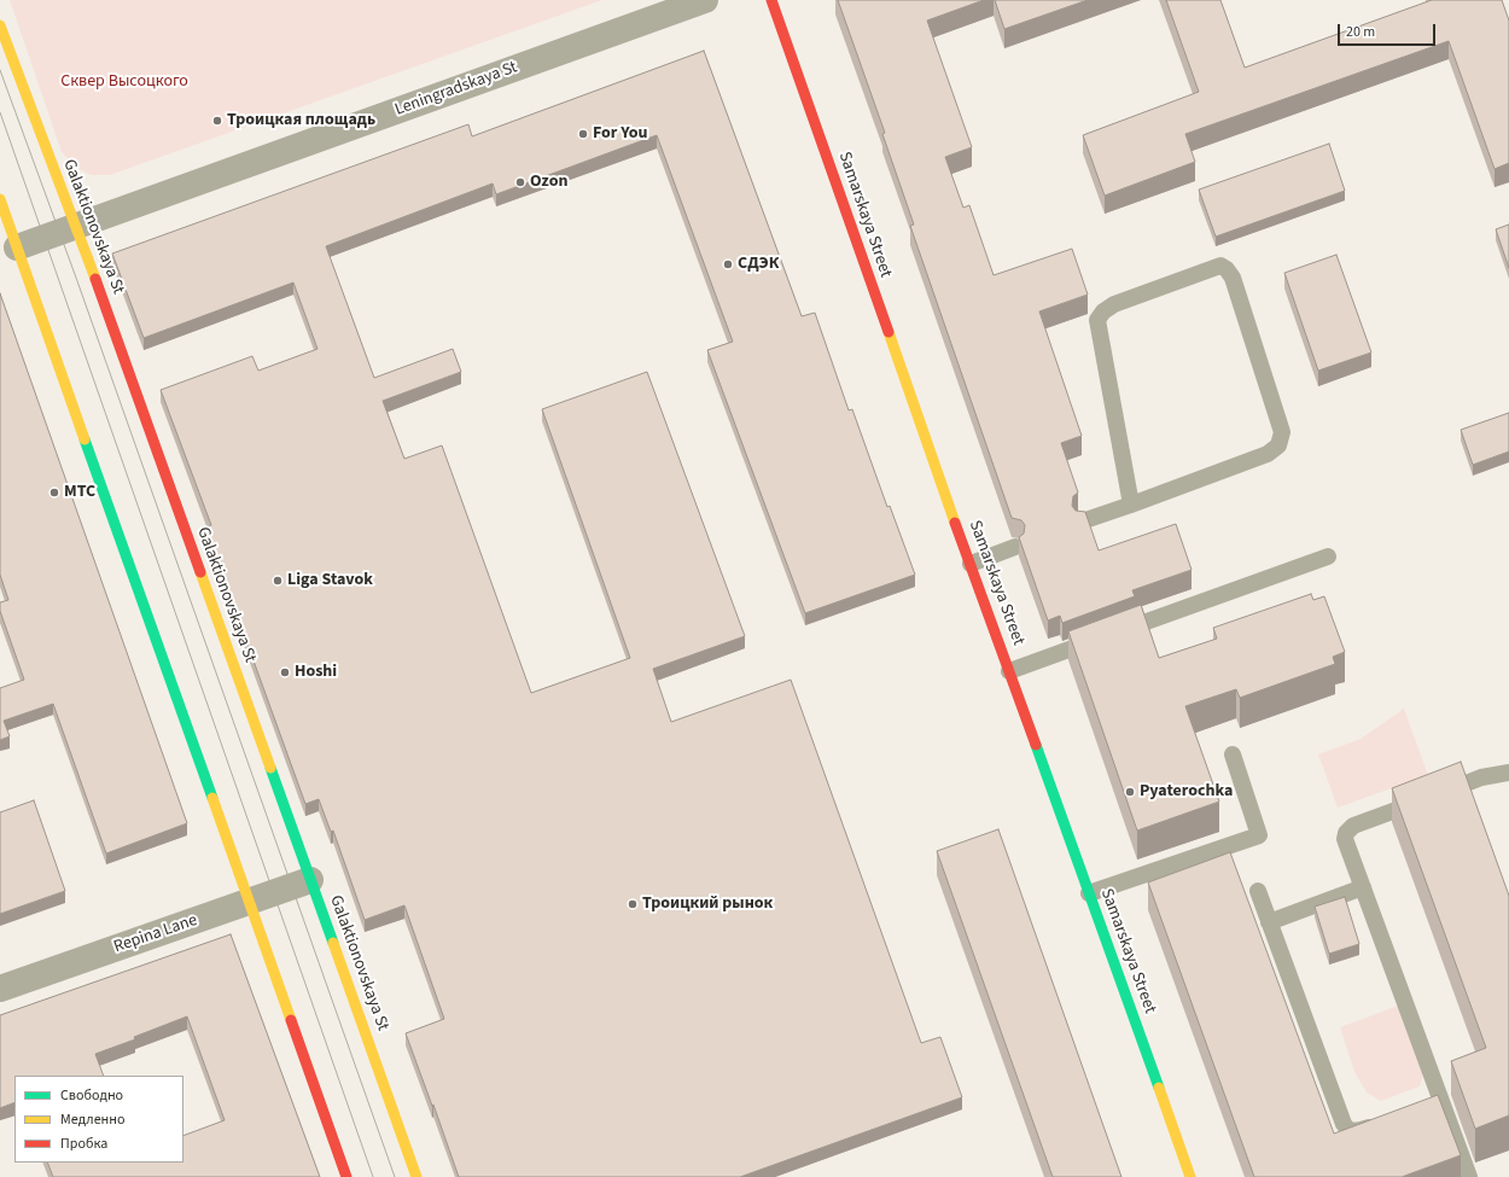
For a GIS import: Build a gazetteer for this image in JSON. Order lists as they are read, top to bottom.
{
  "streets": {
    "main road": ["Samarskaya Street", "Galaktionovskaya St"],
    "street": ["Leningradskaya St", "Repina Lane"]
  },
  "crossings": [
    ["Leningradskaya St", "Galaktionovskaya St"],
    ["Galaktionovskaya St", "Repina Lane"]
  ],
  "parks": ["Сквер Высоцкого"],
  "places": [
    "Троицкая площадь",
    "For You",
    "Ozon",
    "СДЭК",
    "МТС",
    "Liga Stavok",
    "Hoshi",
    "Pyaterochka",
    "Троицкий рынок"
  ],
  "legend": ["Свободно", "Медленно", "Пробка"],
  "scale_bar": "20 m"
}
